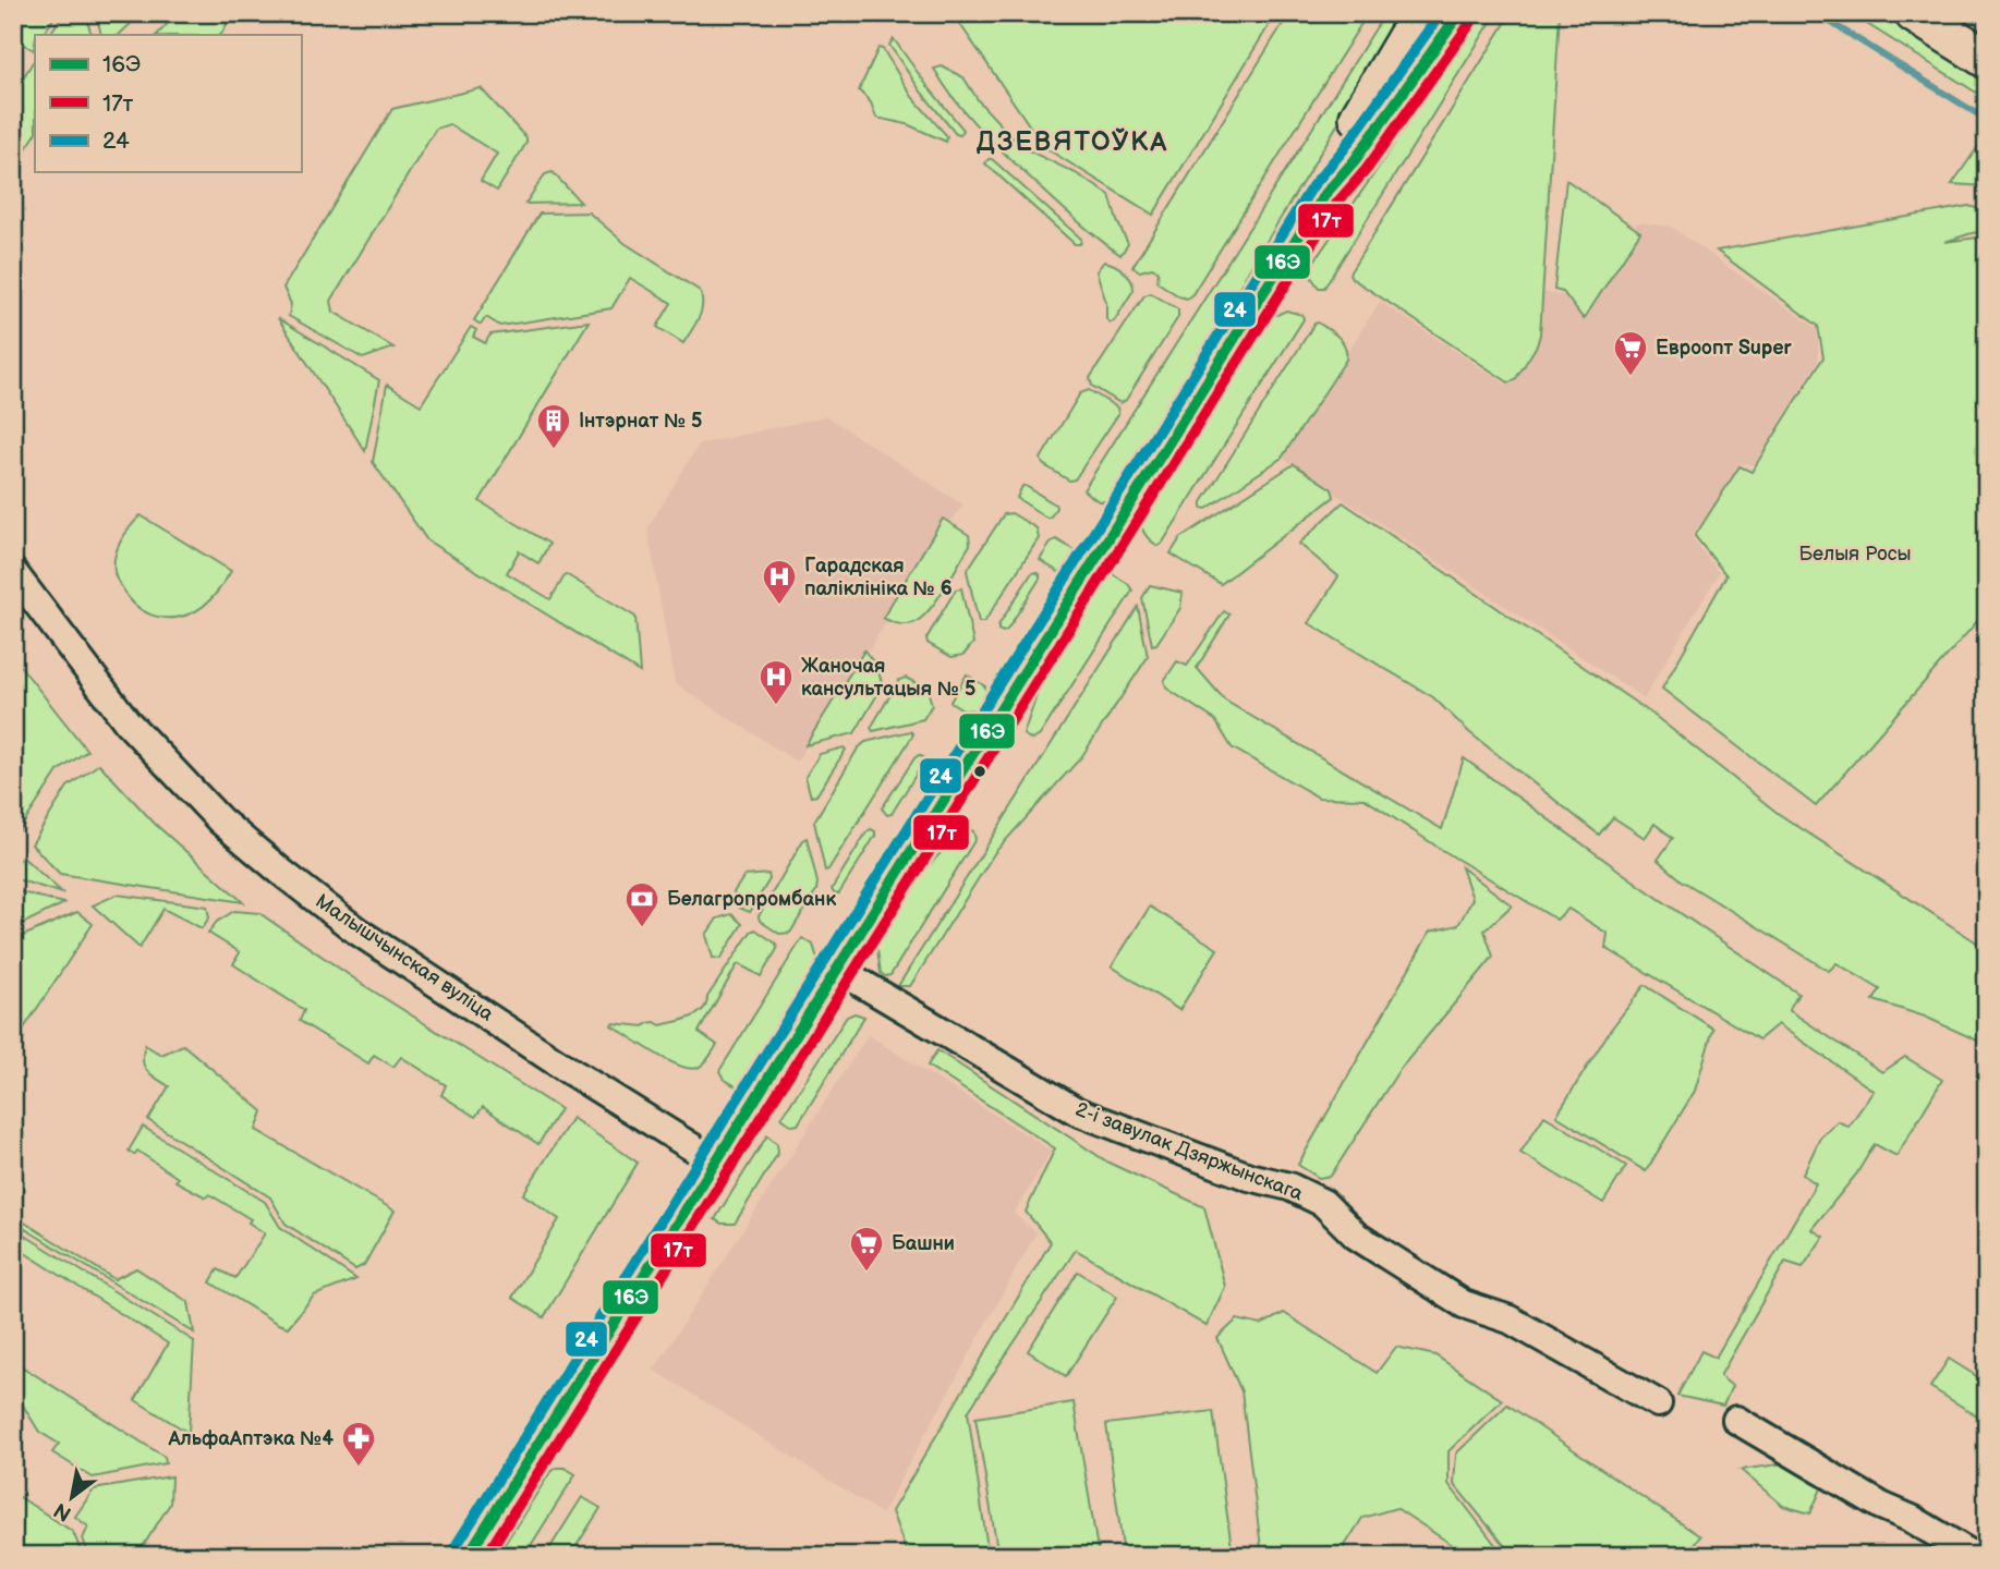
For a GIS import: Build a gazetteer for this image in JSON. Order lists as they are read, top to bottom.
{
  "streets": {
    "street": ["Малышчынская вуліца", "2-і завулак Дзяржынскага"]
  },
  "districts": ["ДЗЕВЯТОЎКА"],
  "parks": ["Белыя Росы"],
  "places": {
    "supermarket": ["Евроопт Super", "Башни"],
    "building": ["Інтэрнат № 5"],
    "hospital": ["Гарадская паліклініка № 6", "Жаночая кансультацыя № 5"],
    "bank": ["Белагропромбанк"],
    "pharmacy": ["АльфаАптэка №4"]
  },
  "lines": ["transit line 16Э", "transit line 24", "transit line 17т"],
  "legend": ["16Э", "17т", "24"],
  "north": "bottom left"
}
